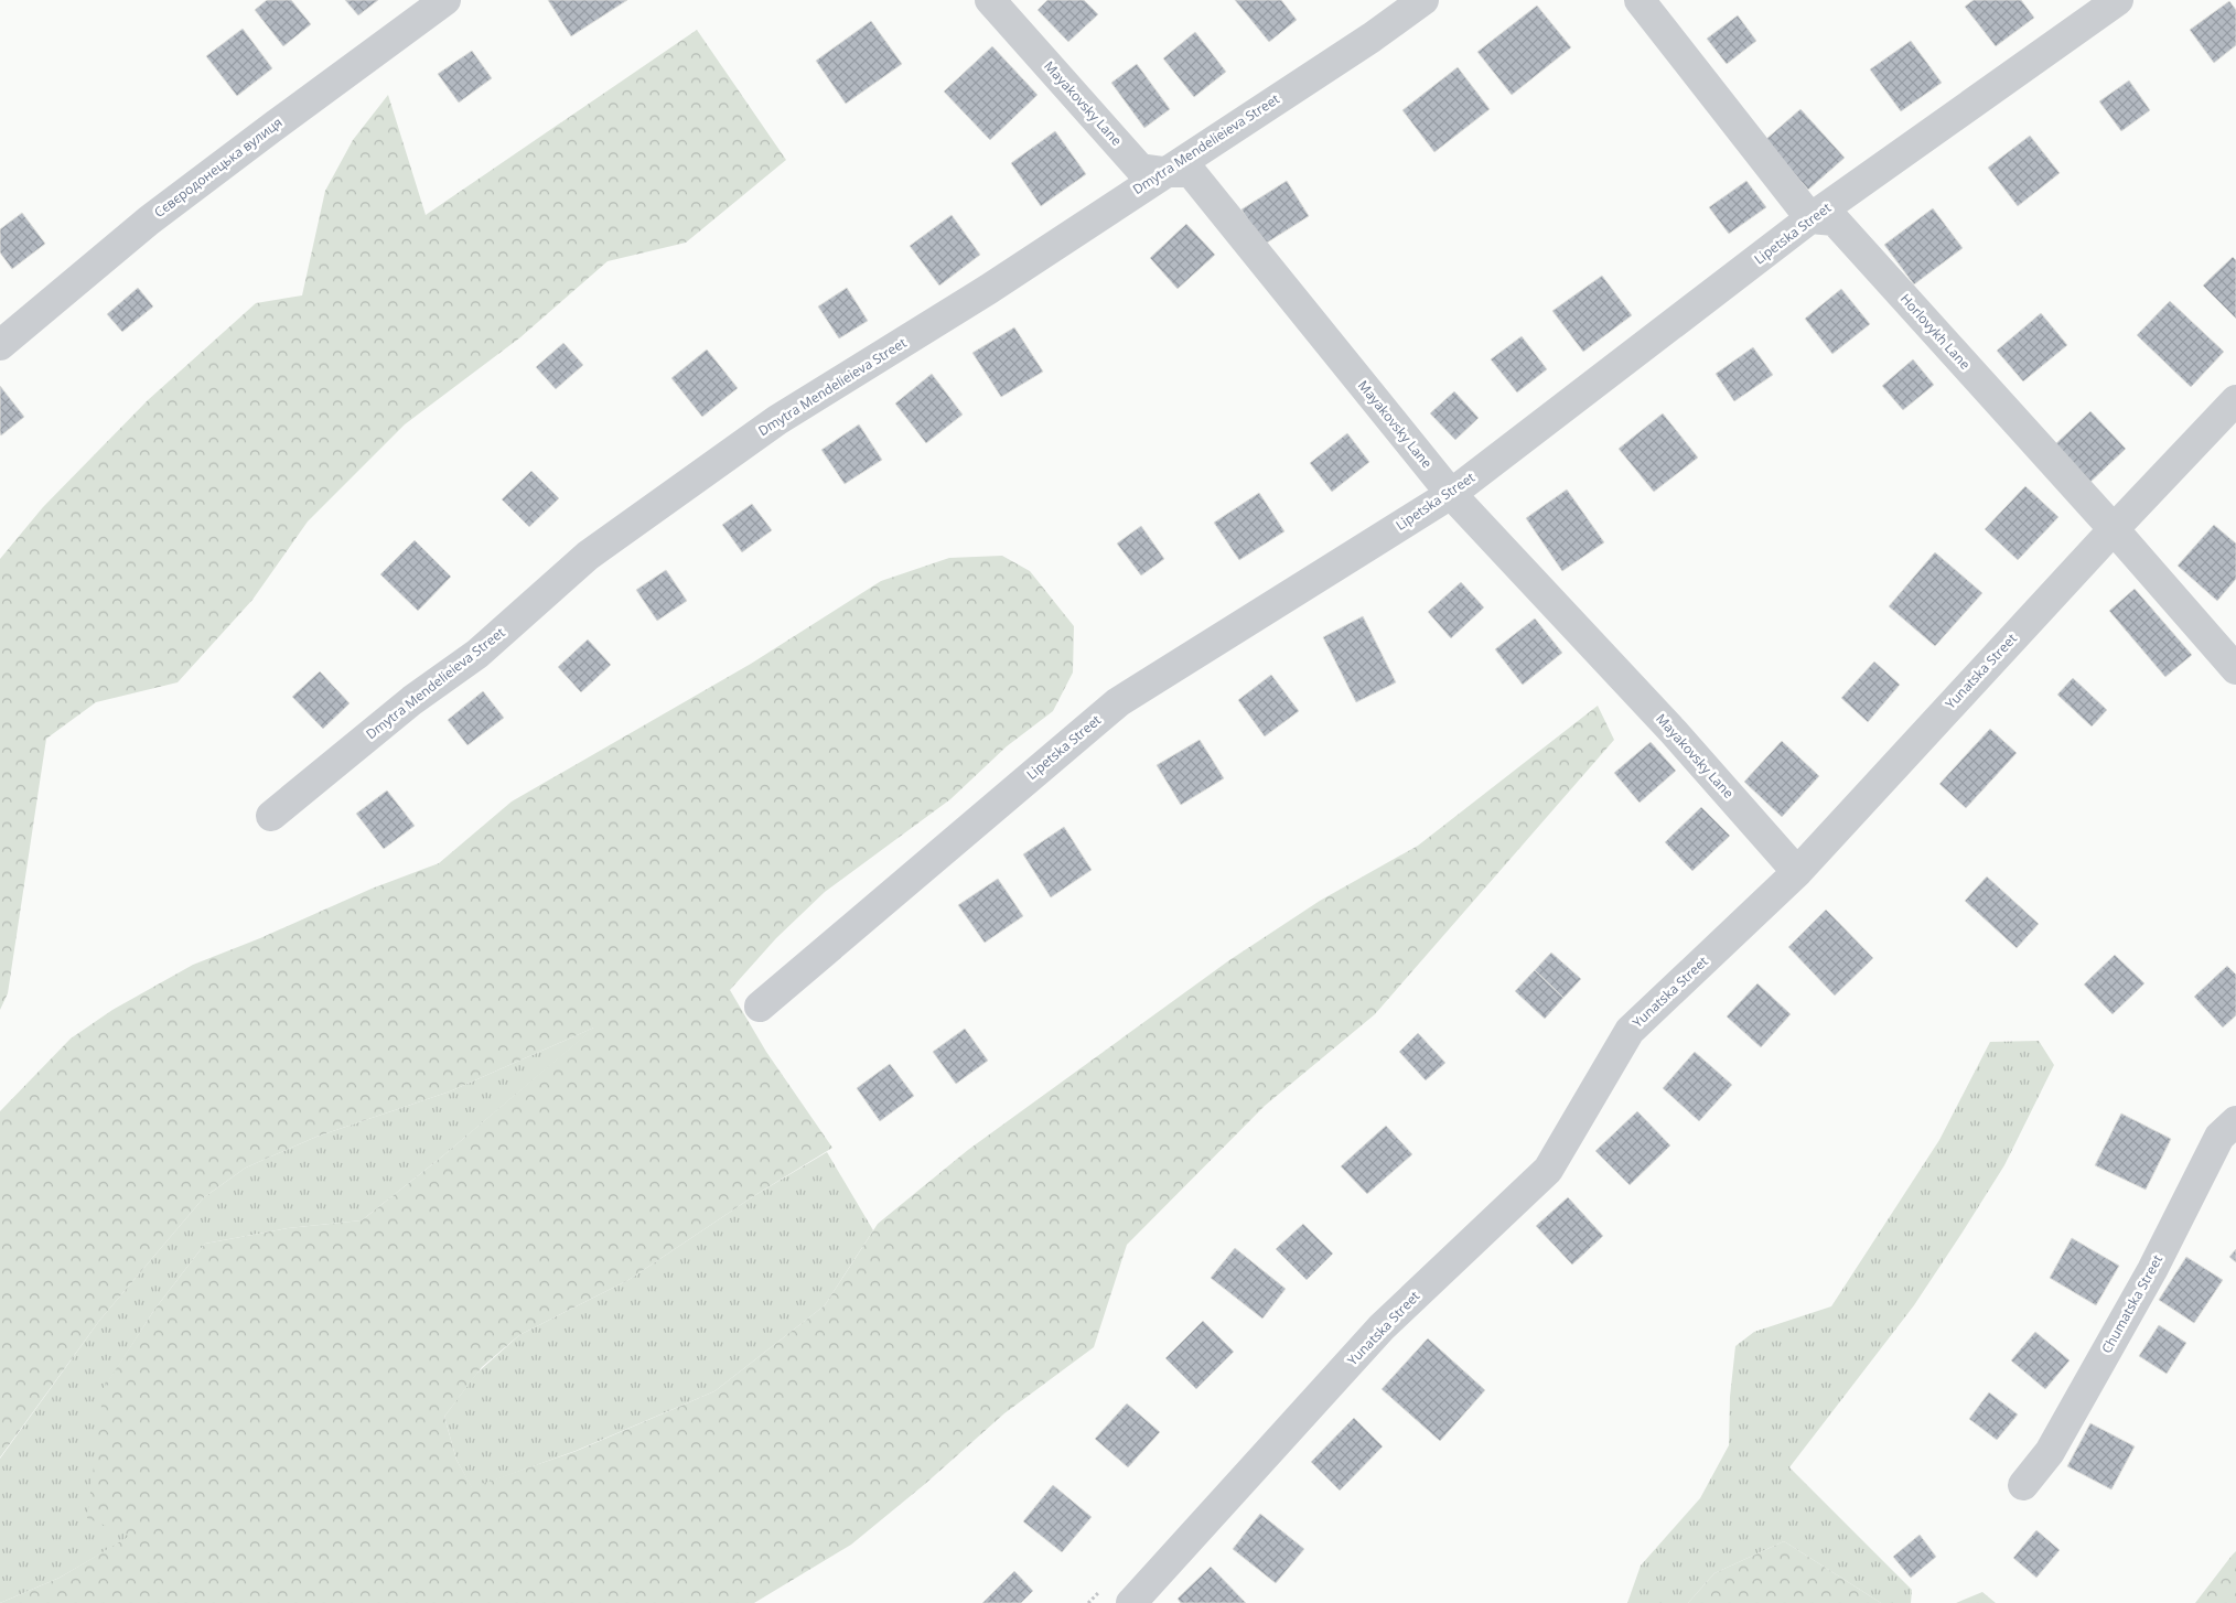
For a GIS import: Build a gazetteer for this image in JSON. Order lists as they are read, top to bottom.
{
  "streets": {
    "street": [
      "Mayakovsky Lane",
      "Dmytra Mendelieieva Street",
      "Сєвєродонецька вулиця",
      "Lipetska Street",
      "Horlovykh Lane",
      "Yunatska Street",
      "Chumatska Street"
    ]
  },
  "crossings": [
    ["Mayakovsky Lane", "Dmytra Mendelieieva Street"],
    ["Mayakovsky Lane", "Lipetska Street"],
    ["Mayakovsky Lane", "Yunatska Street"],
    ["Lipetska Street", "Horlovykh Lane"],
    ["Horlovykh Lane", "Yunatska Street"]
  ]
}
